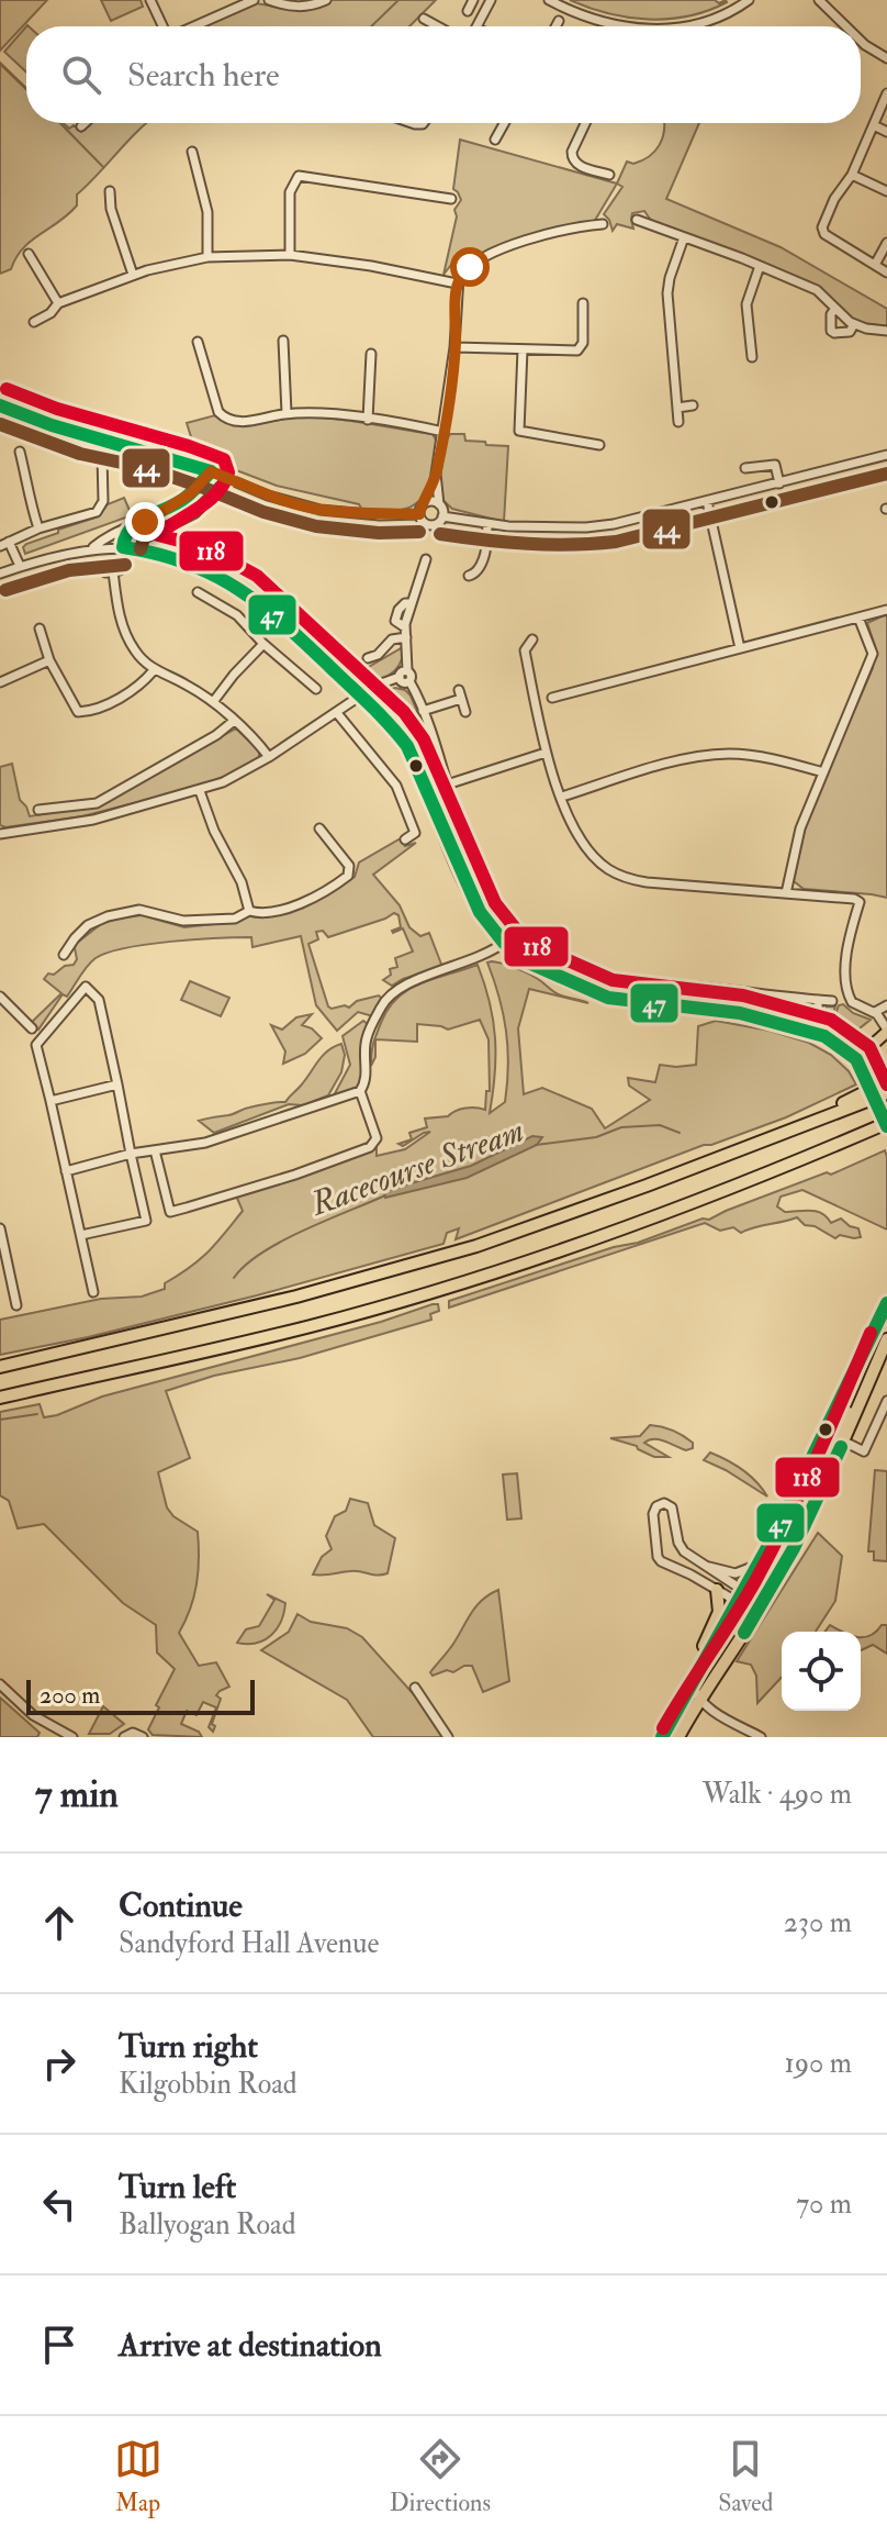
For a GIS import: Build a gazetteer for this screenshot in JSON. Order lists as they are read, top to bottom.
{
  "water": ["Racecourse Stream"],
  "lines": ["transit line 118", "transit line 47", "transit line 44"],
  "scale_bar": "200 m",
  "page": {
    "search": "Search here",
    "scale": "200 m",
    "heading": ["7 min", "Walk · 490 m"],
    "list": [
      ["Continue", "Sandyford Hall Avenue", "230 m"],
      ["Turn right", "Kilgobbin Road", "190 m"],
      ["Turn left", "Ballyogan Road", "70 m"],
      "Arrive at destination"
    ],
    "nav": ["Map", "Directions", "Saved"]
  }
}
